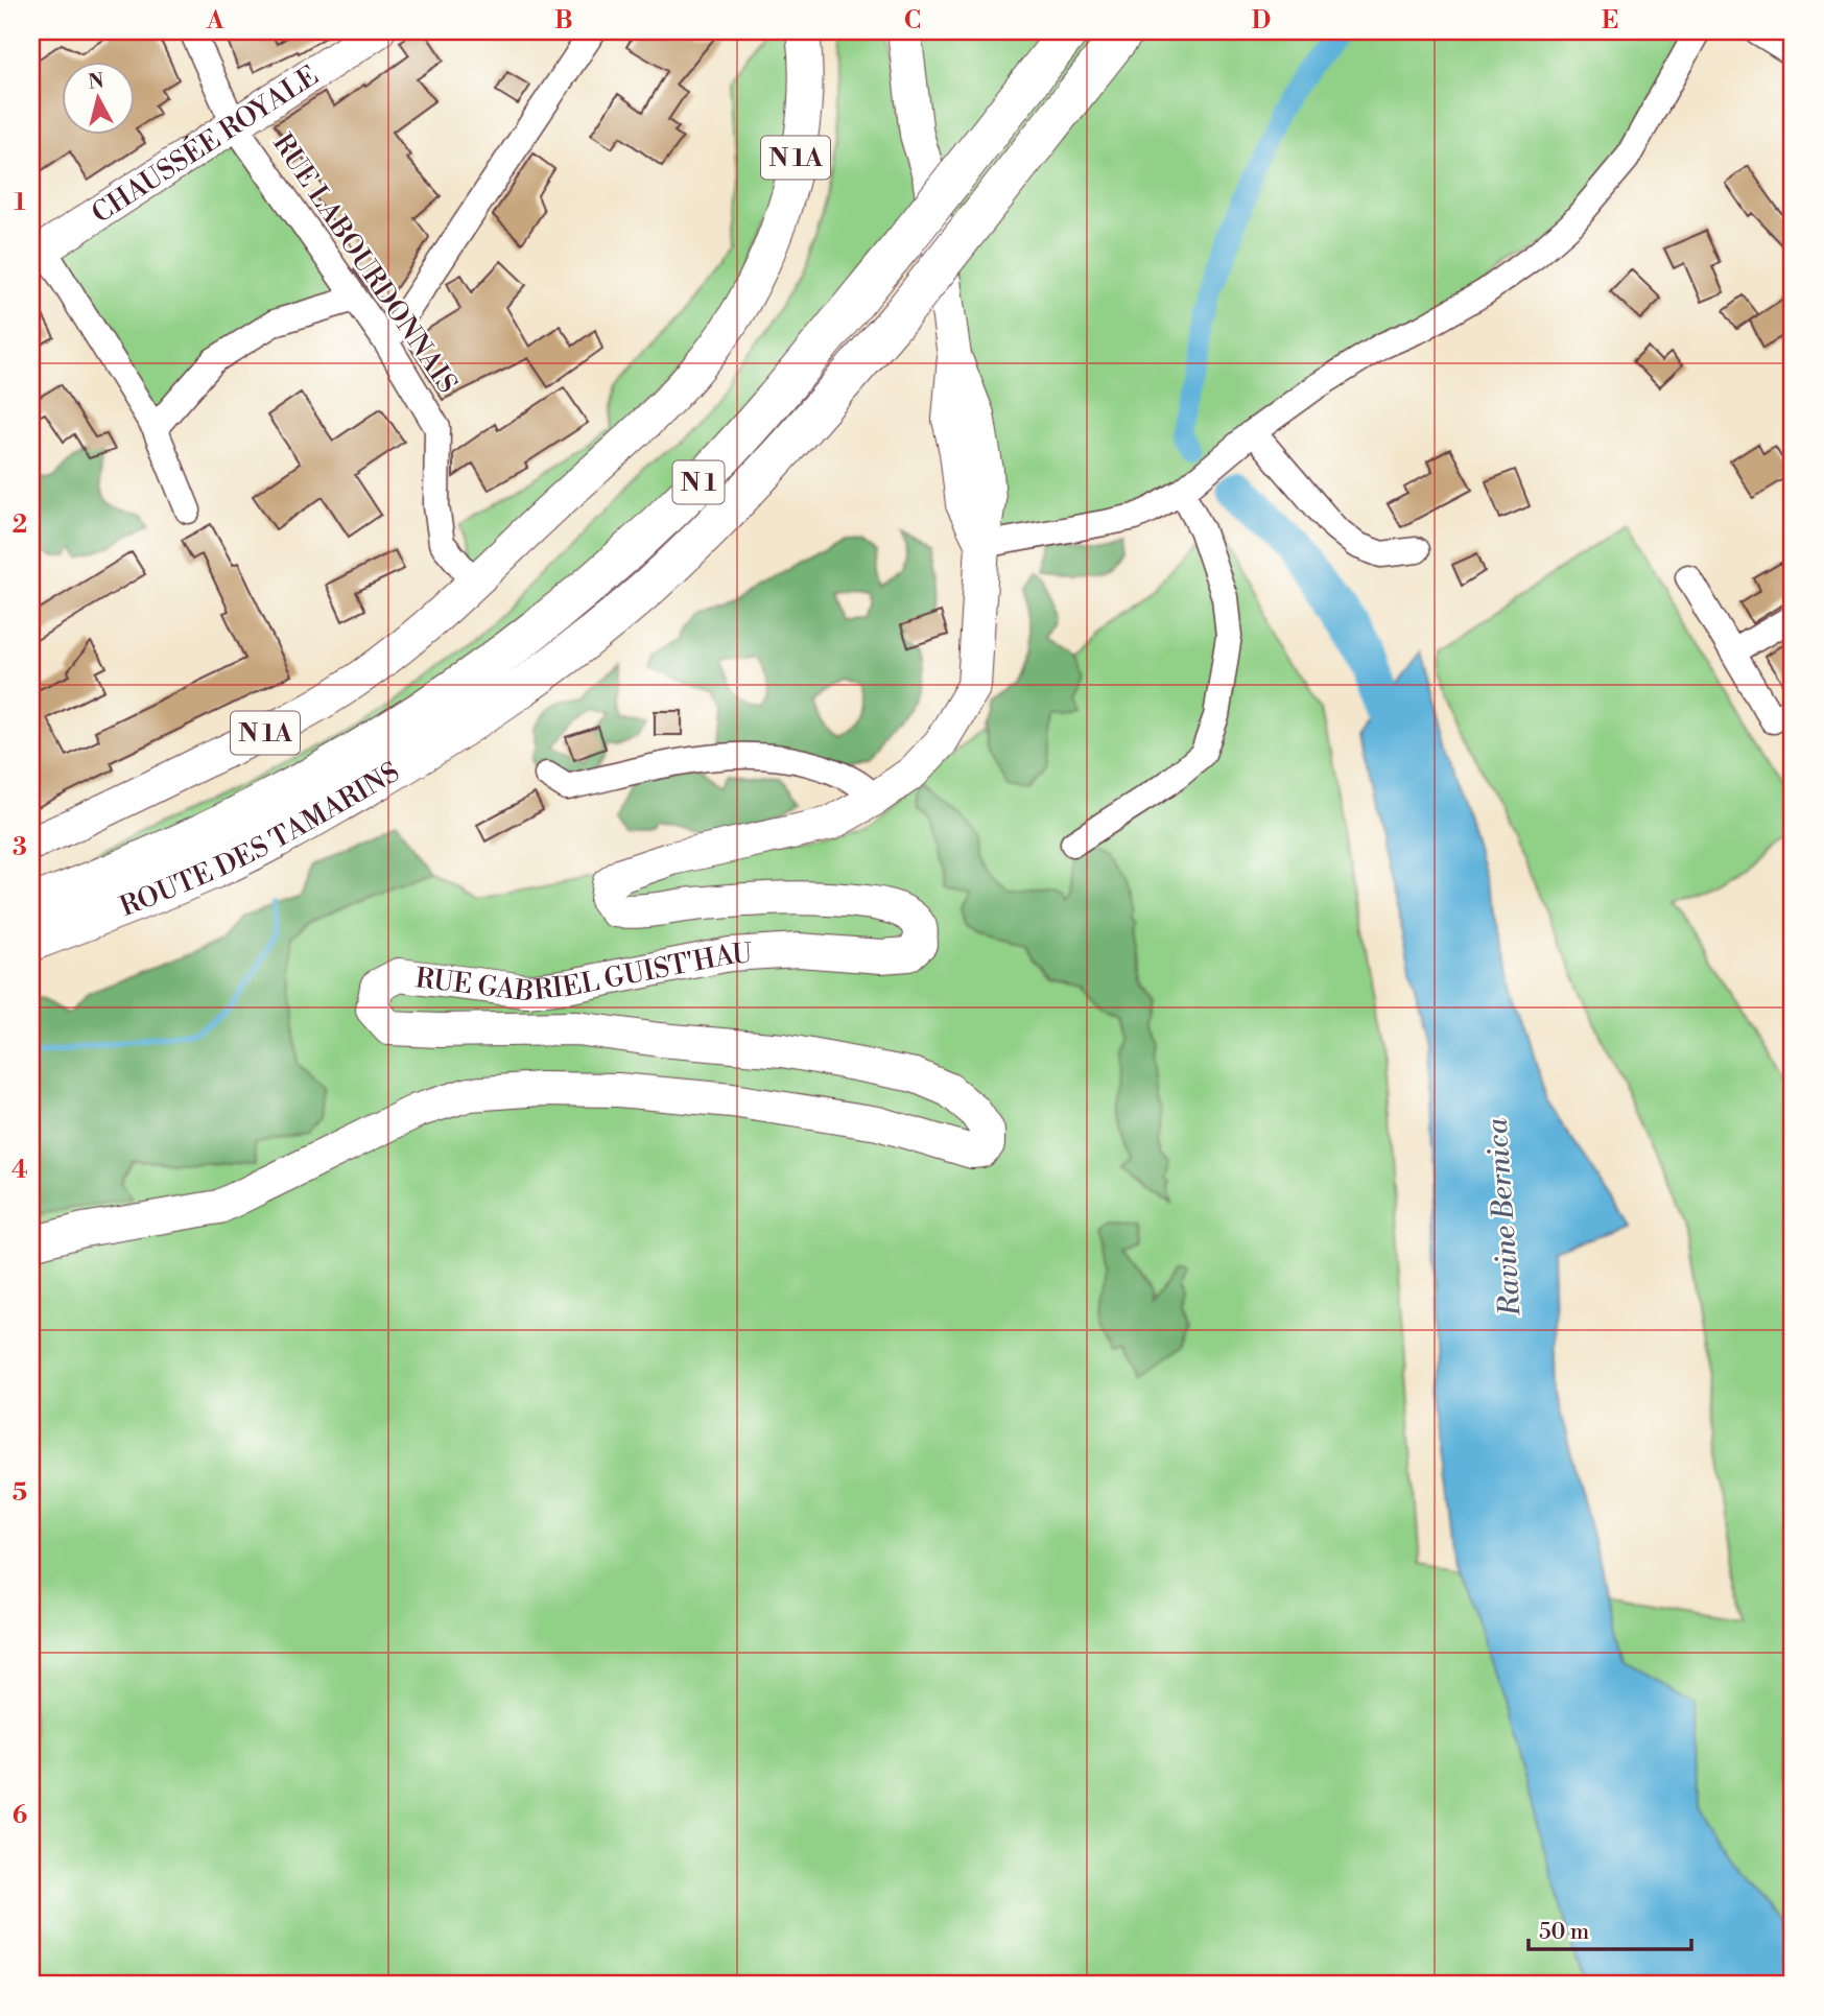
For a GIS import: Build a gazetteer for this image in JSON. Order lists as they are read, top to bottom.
{
  "streets": {
    "highway": ["N 1", "ROUTE DES TAMARINS"],
    "main road": ["CHAUSSÉE ROYALE", "N 1A", "RUE GABRIEL GUIST'HAU"],
    "street": ["RUE LABOURDONNAIS"]
  },
  "crossings": [
    ["CHAUSSÉE ROYALE", "RUE LABOURDONNAIS"],
    ["N 1A", "RUE LABOURDONNAIS"],
    ["N 1", "ROUTE DES TAMARINS"]
  ],
  "water": ["Ravine Bernica"],
  "scale_bar": "50 m",
  "north": "top",
  "grid": {
    "columns": [
      "A",
      "B",
      "C",
      "D",
      "E"
    ],
    "rows": [
      "1",
      "2",
      "3",
      "4",
      "5",
      "6"
    ]
  }
}
